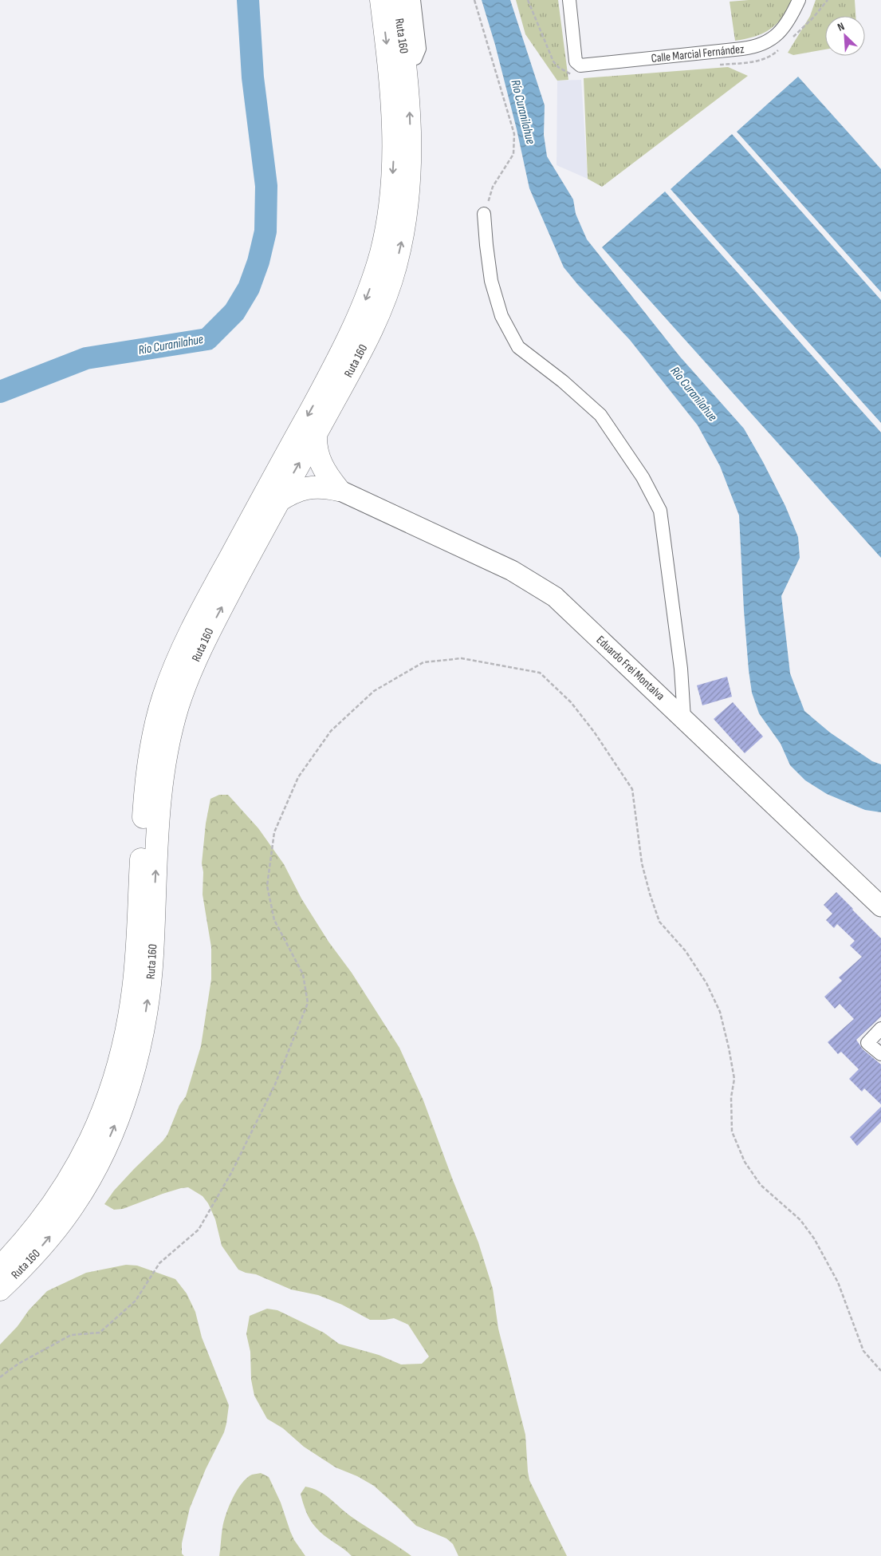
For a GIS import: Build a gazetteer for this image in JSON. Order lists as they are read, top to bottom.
{
  "streets": {
    "highway": ["Ruta 160"],
    "main road": ["Eduardo Frei Montalva"],
    "street": ["Calle Marcial Fernández"]
  },
  "water": ["Río Curanilahue"],
  "north": "top left"
}
